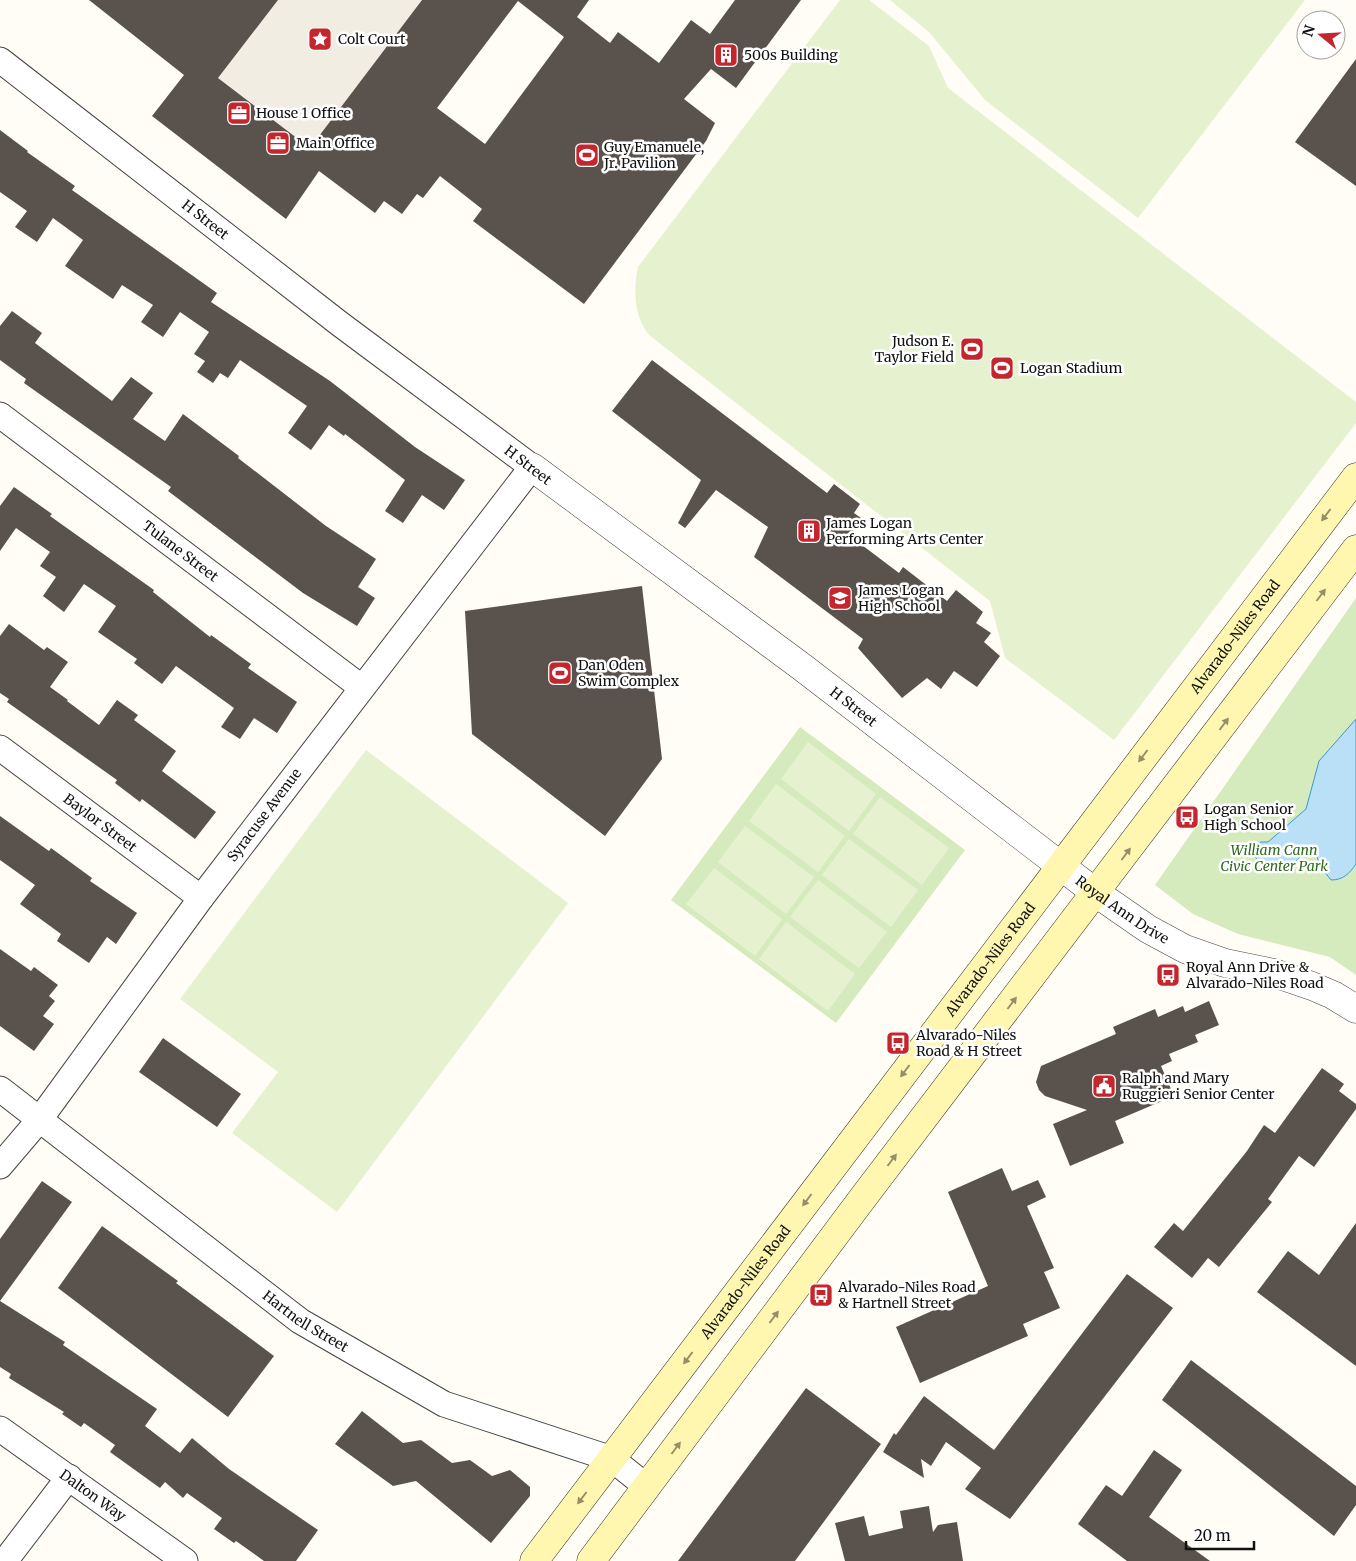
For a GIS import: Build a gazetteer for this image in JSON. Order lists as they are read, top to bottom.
{
  "streets": {
    "main road": ["Alvarado-Niles Road"],
    "street": [
      "H Street",
      "Tulane Street",
      "Syracuse Avenue",
      "Baylor Street",
      "Royal Ann Drive",
      "Hartnell Street",
      "Dalton Way"
    ]
  },
  "crossings": [
    ["H Street", "Alvarado-Niles Road"],
    ["H Street", "Syracuse Avenue"],
    ["H Street", "Royal Ann Drive"],
    ["Tulane Street", "Syracuse Avenue"],
    ["Alvarado-Niles Road", "Royal Ann Drive"],
    ["Alvarado-Niles Road", "Hartnell Street"],
    ["Syracuse Avenue", "Baylor Street"],
    ["Syracuse Avenue", "Hartnell Street"]
  ],
  "parks": ["William Cann Civic Center Park"],
  "places": {
    "place": ["Colt Court"],
    "building": ["500s Building", "James Logan Performing Arts Center"],
    "office": ["House 1 Office", "Main Office"],
    "sports": [
      "Guy Emanuele, Jr. Pavilion",
      "Judson E. Taylor Field",
      "Logan Stadium",
      "Dan Oden Swim Complex"
    ],
    "school or university": ["James Logan High School"],
    "bus stop": [
      "Logan Senior High School",
      "Royal Ann Drive & Alvarado-Niles Road",
      "Alvarado-Niles Road & H Street",
      "Alvarado-Niles Road & Hartnell Street"
    ],
    "public building": ["Ralph and Mary Ruggieri Senior Center"]
  },
  "scale_bar": "20 m",
  "north": "left"
}
